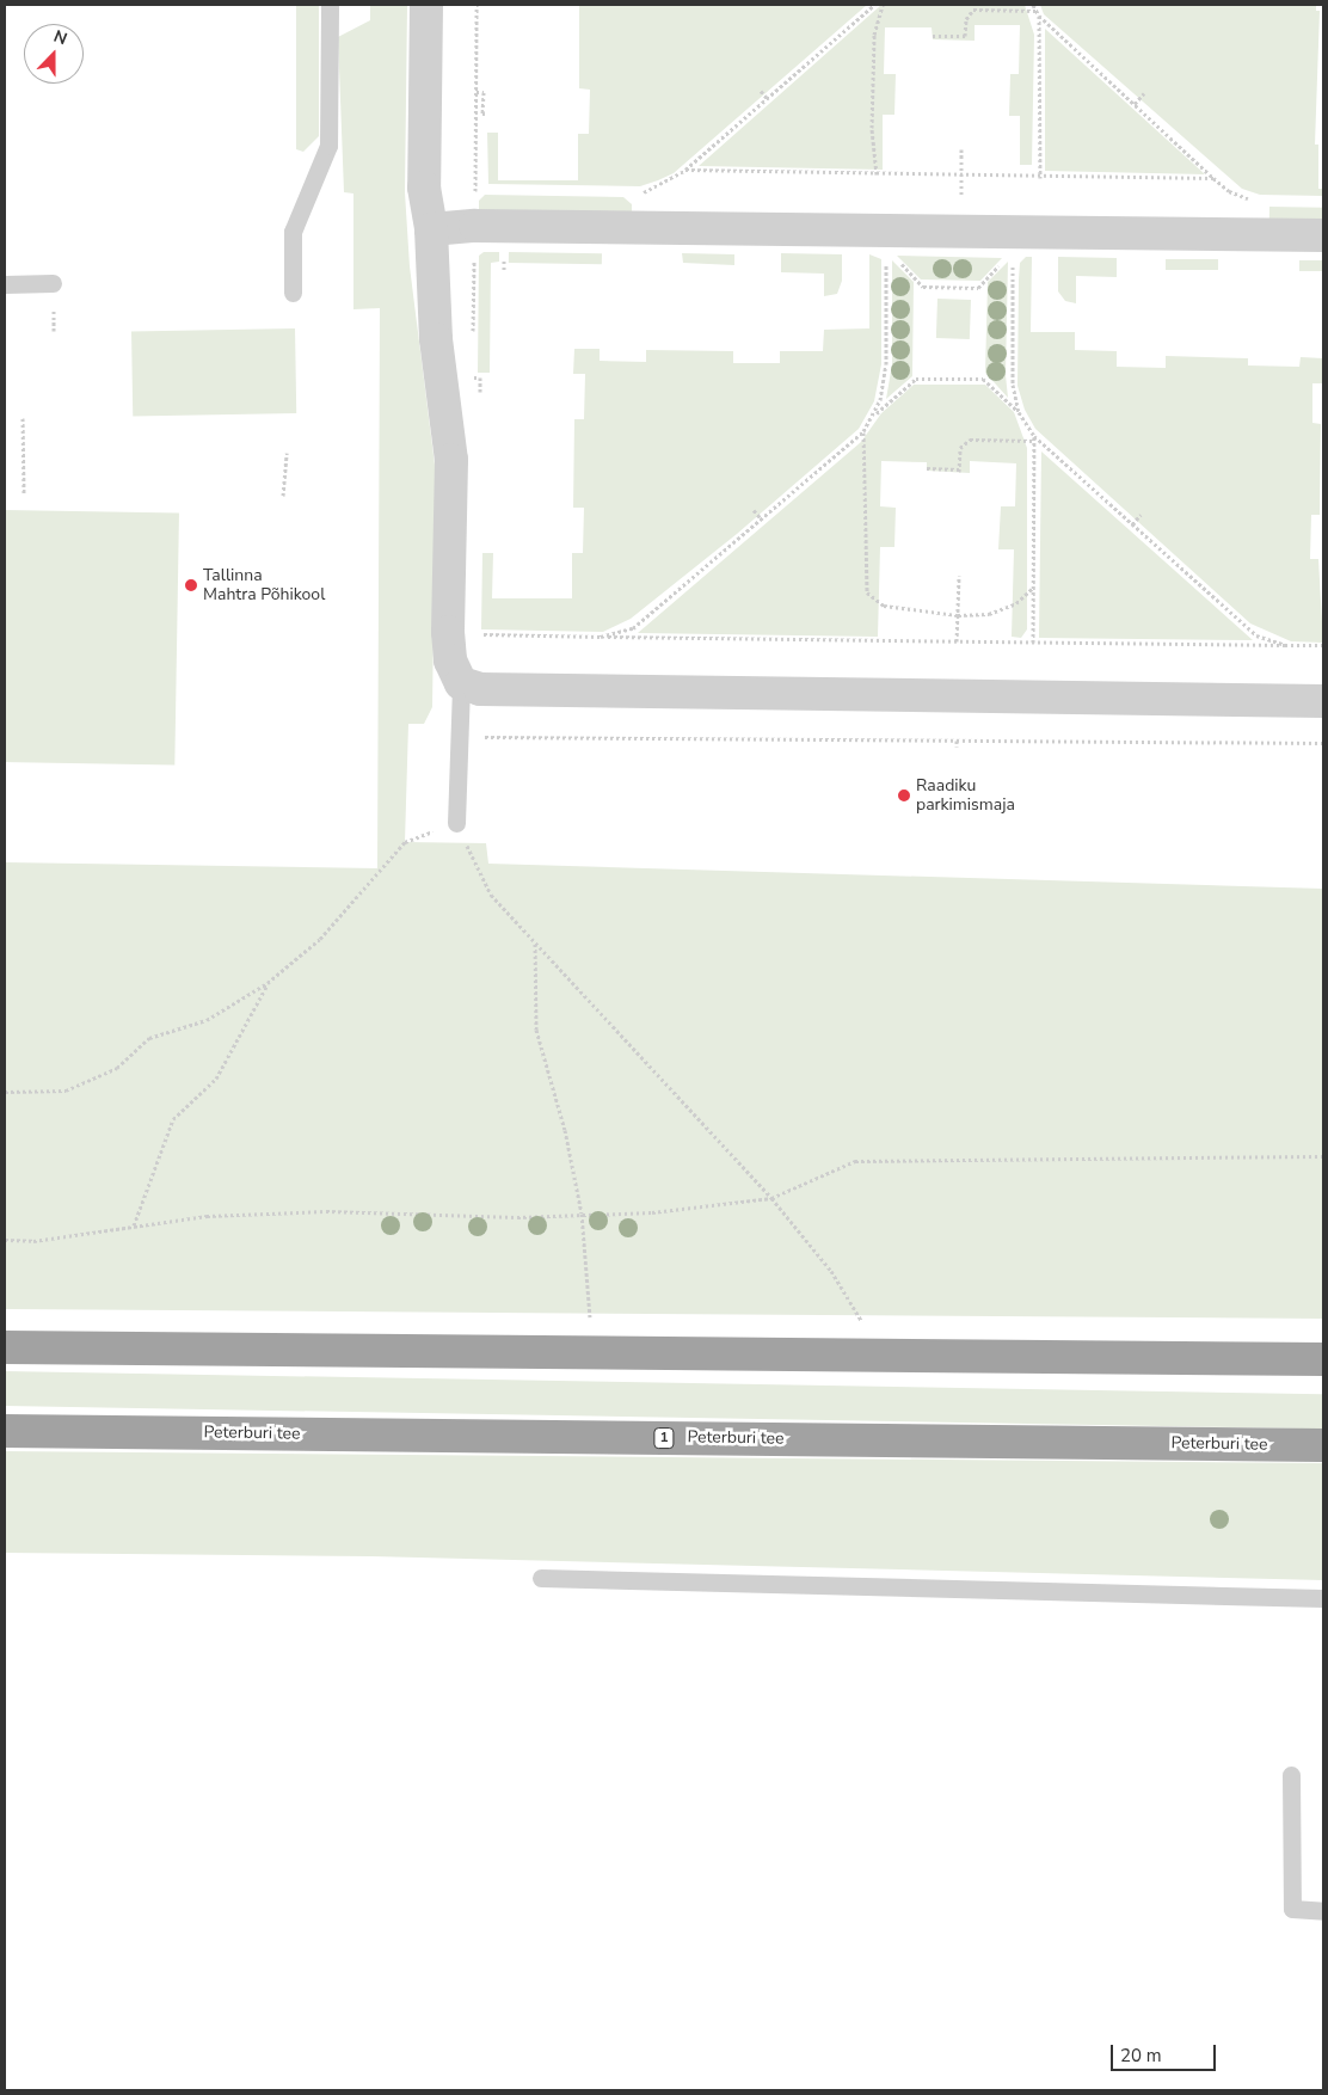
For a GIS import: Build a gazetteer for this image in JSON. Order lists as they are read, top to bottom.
{
  "streets": {
    "highway": ["Peterburi tee", "1"]
  },
  "places": ["Tallinna Mahtra Põhikool", "Raadiku parkimismaja"],
  "scale_bar": "20 m",
  "north": "top"
}
